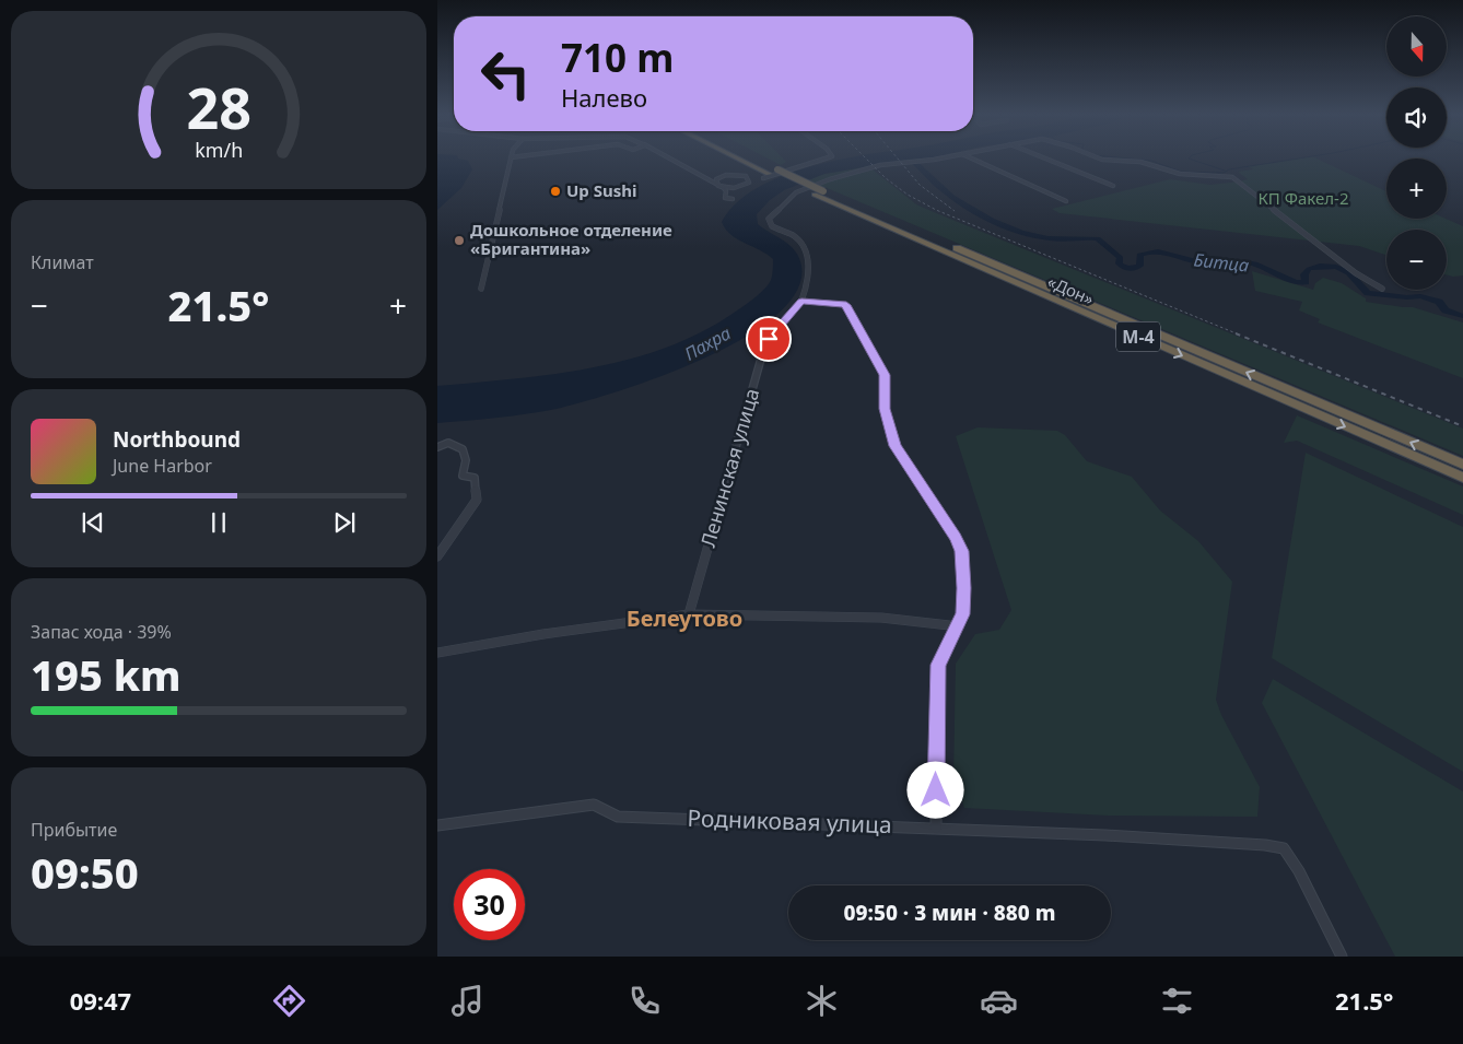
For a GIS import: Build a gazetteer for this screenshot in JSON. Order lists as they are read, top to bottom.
{
  "streets": {
    "highway": ["«Дон»", "М-4"],
    "street": ["Ленинская улица", "Родниковая улица"]
  },
  "districts": ["Белеутово"],
  "water": ["Битца", "Пахра"],
  "parks": ["КП Факел-2"],
  "places": ["Up Sushi", "Дошкольное отделение «Бригантина»"],
  "north": "bottom",
  "page": {
    "map_buttons": ["+", "−"],
    "turn": ["710 m", "Налево"],
    "tile": [
      "Климат",
      ["Запас хода · 39%", "195 km"],
      ["Прибытие", "09:50"]
    ],
    "heat": ["−", "21.5°", "+"],
    "song": ["Northbound", "June Harbor"],
    "limit": "30",
    "trip": "09:50 · 3 мин · 880 m",
    "tabs": ["09:47", "21.5°"],
    "gauge": ["28", "km/h"]
  }
}
